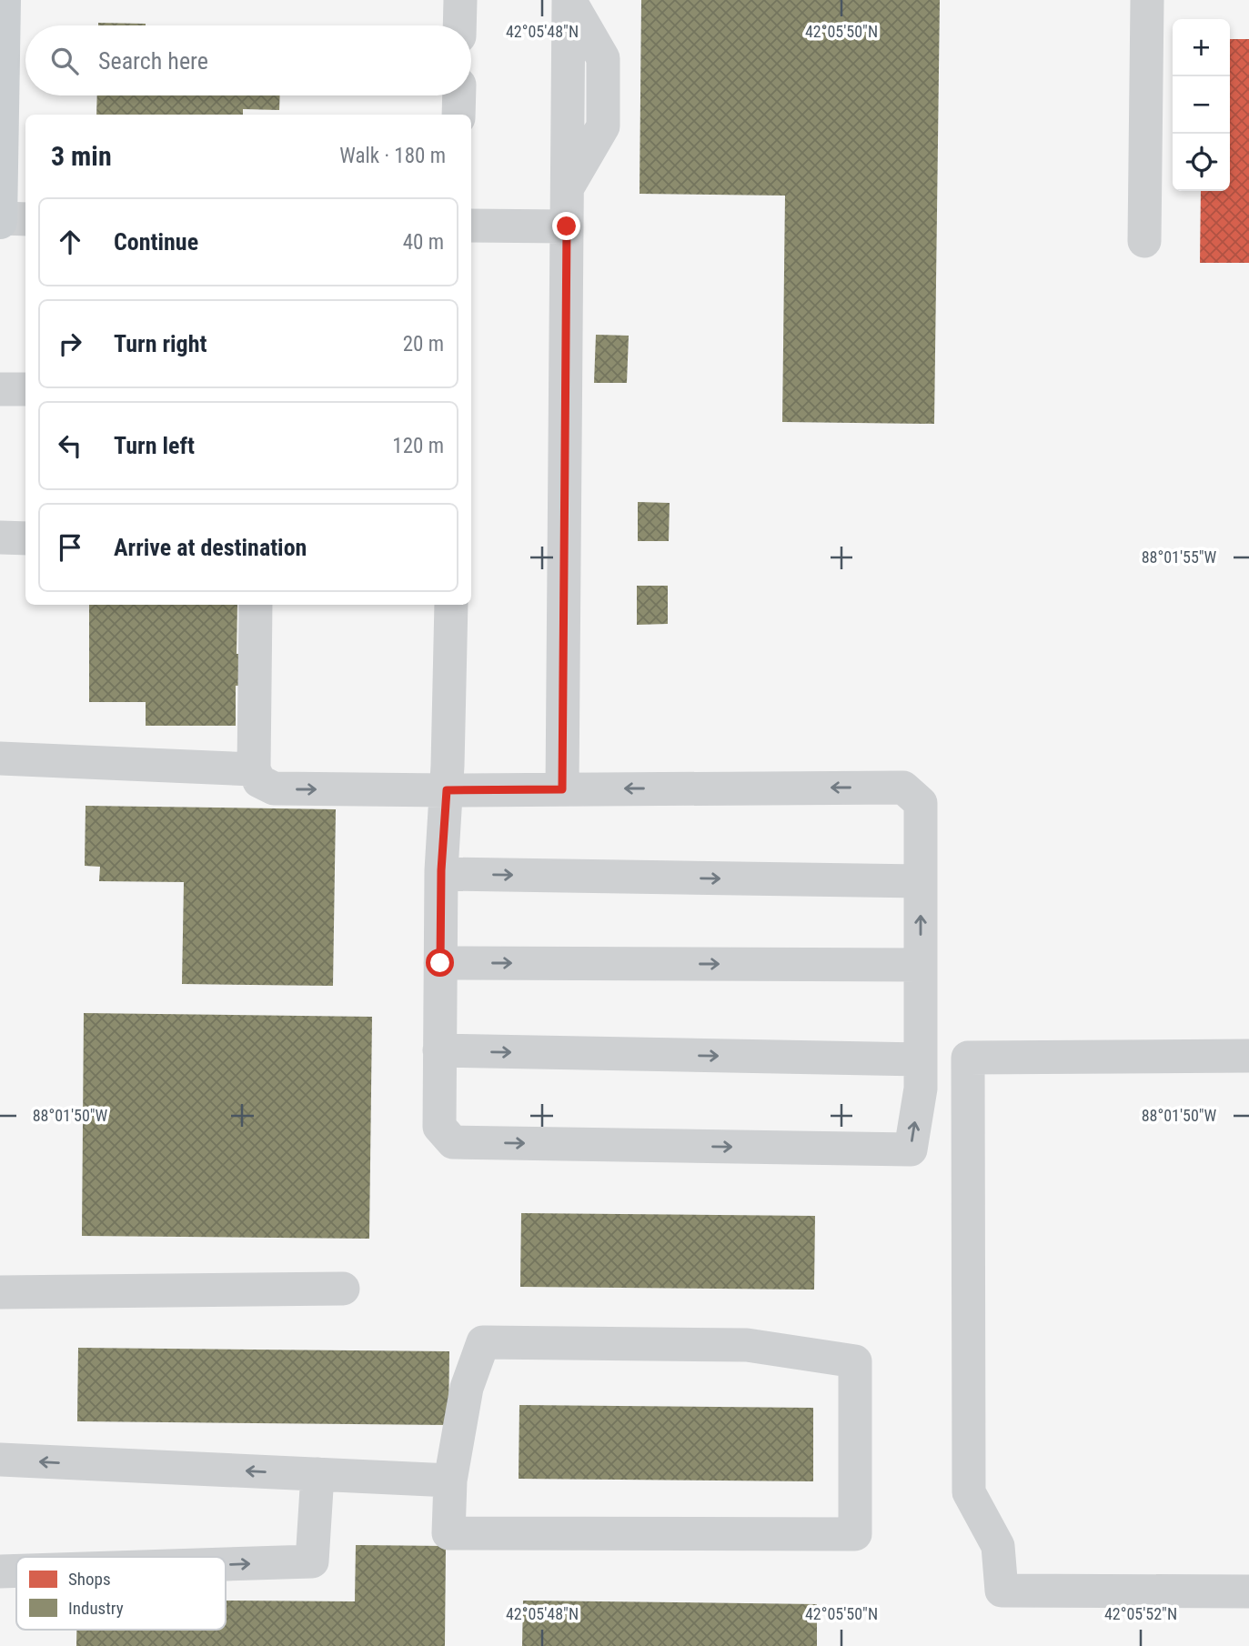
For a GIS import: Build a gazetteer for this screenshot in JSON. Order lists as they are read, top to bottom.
{
  "legend": ["Shops", "Industry"],
  "page": {
    "map_buttons": ["+", "−"],
    "search": "Search here",
    "heading": ["3 min", "Walk · 180 m"],
    "list": [
      ["Continue", "40 m"],
      ["Turn right", "20 m"],
      ["Turn left", "120 m"],
      "Arrive at destination"
    ]
  },
  "coordinates": [
    "42°05'48\"N",
    "42°05'50\"N",
    "88°01'55\"W",
    "88°01'50\"W",
    "42°05'52\"N"
  ]
}
